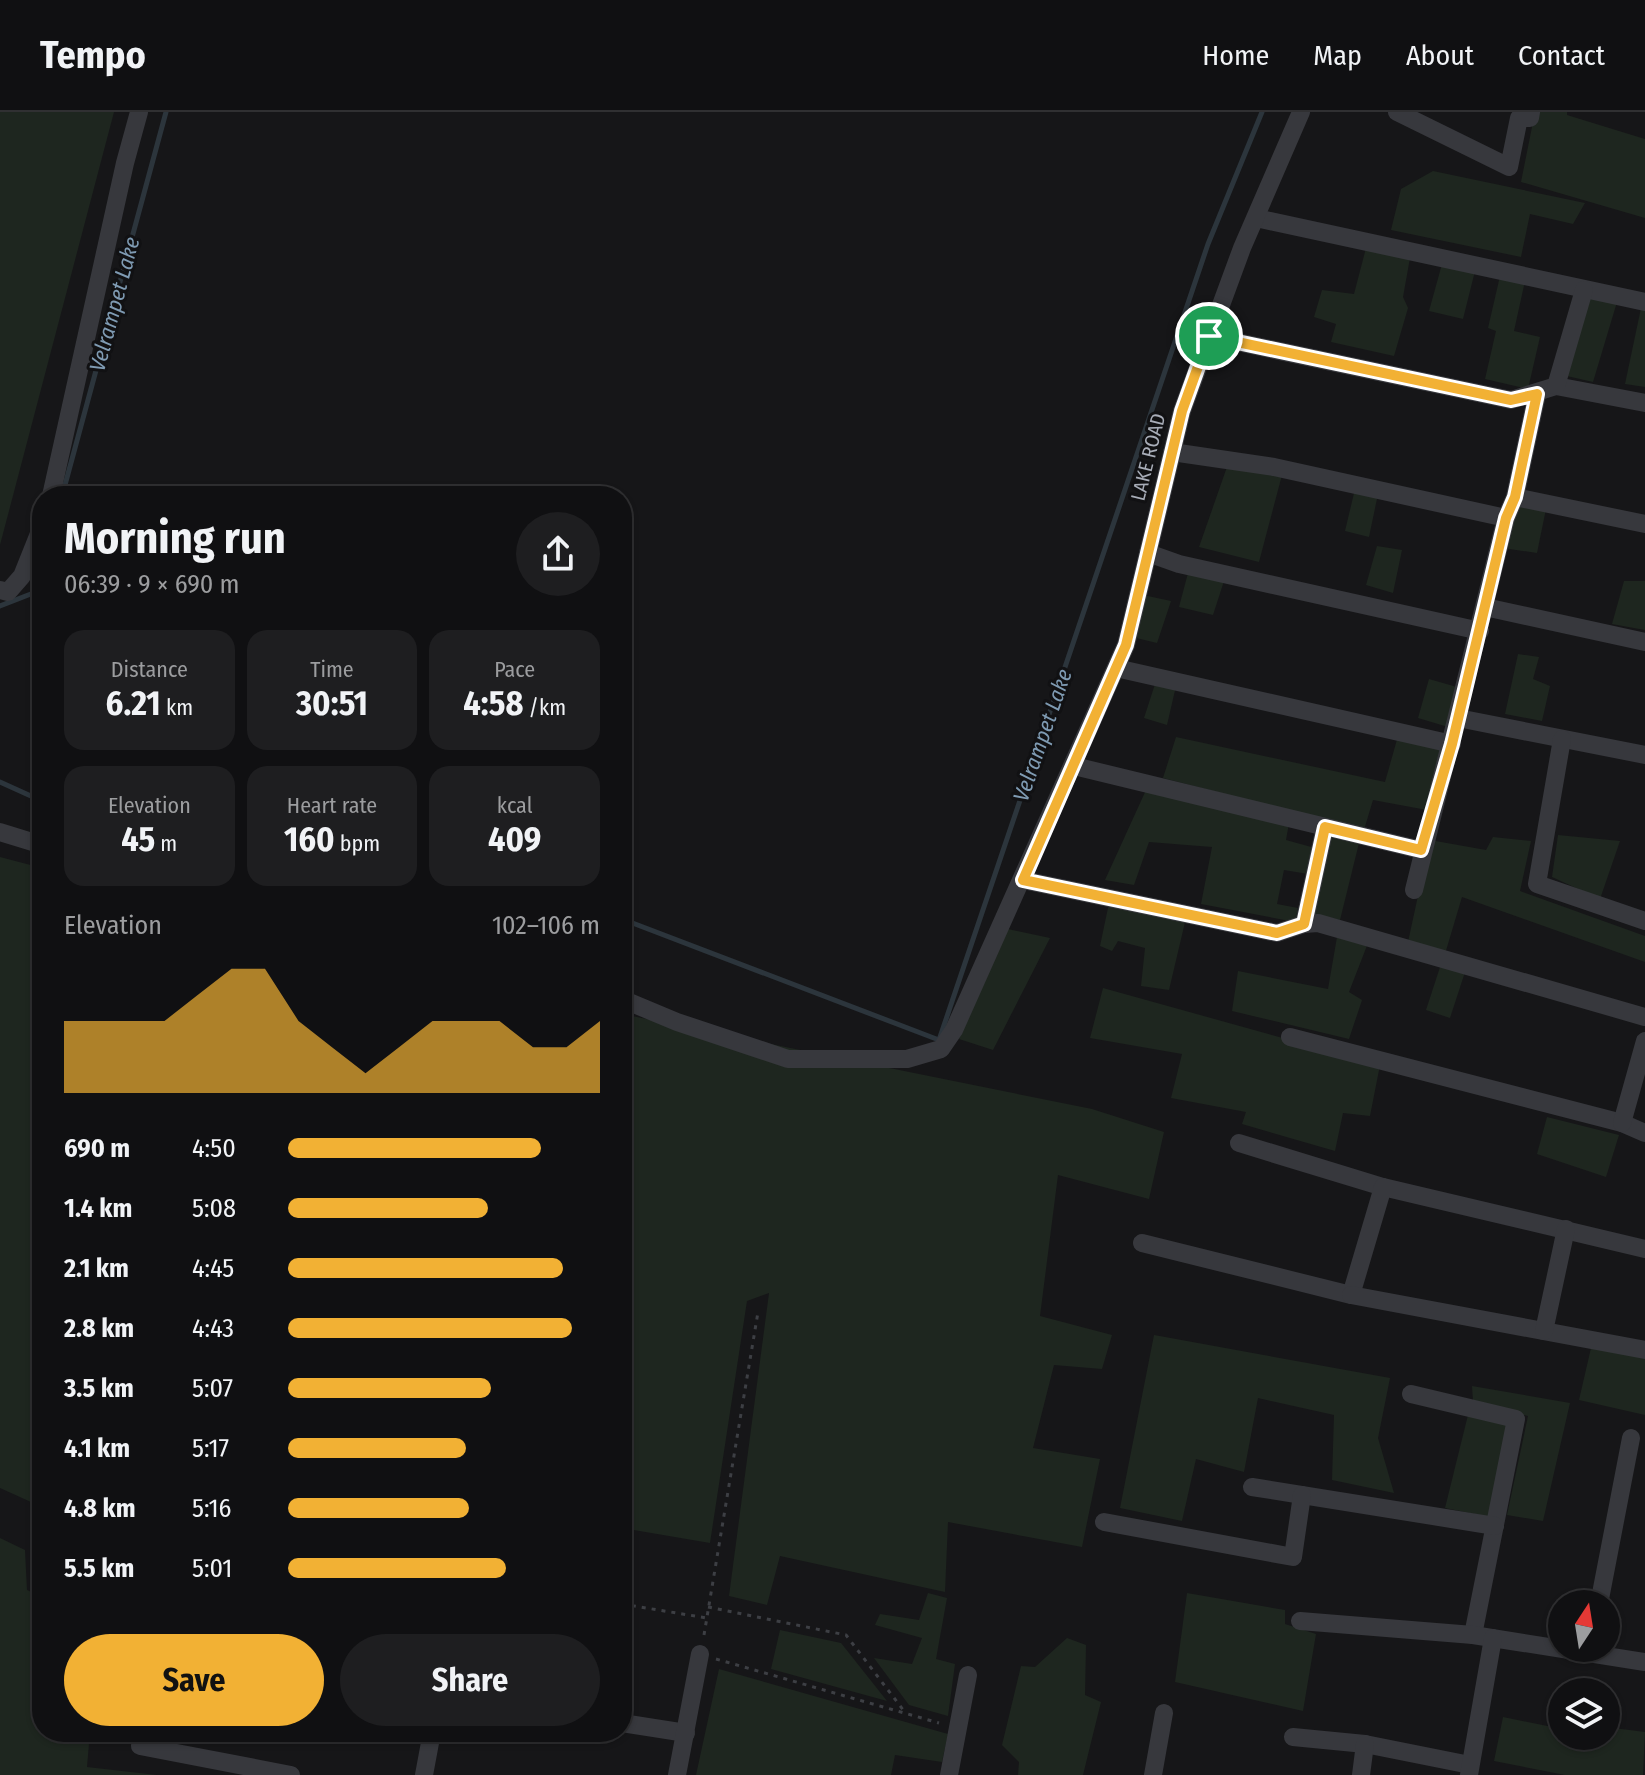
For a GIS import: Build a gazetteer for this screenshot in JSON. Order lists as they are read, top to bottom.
{
  "streets": {
    "street": ["LAKE ROAD"]
  },
  "water": ["Velrampet Lake"],
  "north": "top",
  "page": {
    "header": "Tempo",
    "nav": [
      "Home",
      "Map",
      "About",
      "Contact"
    ],
    "heading": ["Morning run", "06:39 · 9 × 690 m"],
    "stats": [
      ["Distance", "6.21 km"],
      ["Time", "30:51"],
      ["Pace", "4:58 /km"],
      ["Elevation", "45 m"],
      ["Heart rate", "160 bpm"],
      ["kcal", "409"]
    ],
    "chart": ["Elevation", "102–106 m"],
    "list": [
      {
        "name": "690 m",
        "note": "4:50"
      },
      {
        "name": "1.4 km",
        "note": "5:08"
      },
      {
        "name": "2.1 km",
        "note": "4:45"
      },
      {
        "name": "2.8 km",
        "note": "4:43"
      },
      {
        "name": "3.5 km",
        "note": "5:07"
      },
      {
        "name": "4.1 km",
        "note": "5:17"
      },
      {
        "name": "4.8 km",
        "note": "5:16"
      },
      {
        "name": "5.5 km",
        "note": "5:01"
      }
    ],
    "buttons": ["Save", "Share"]
  }
}
